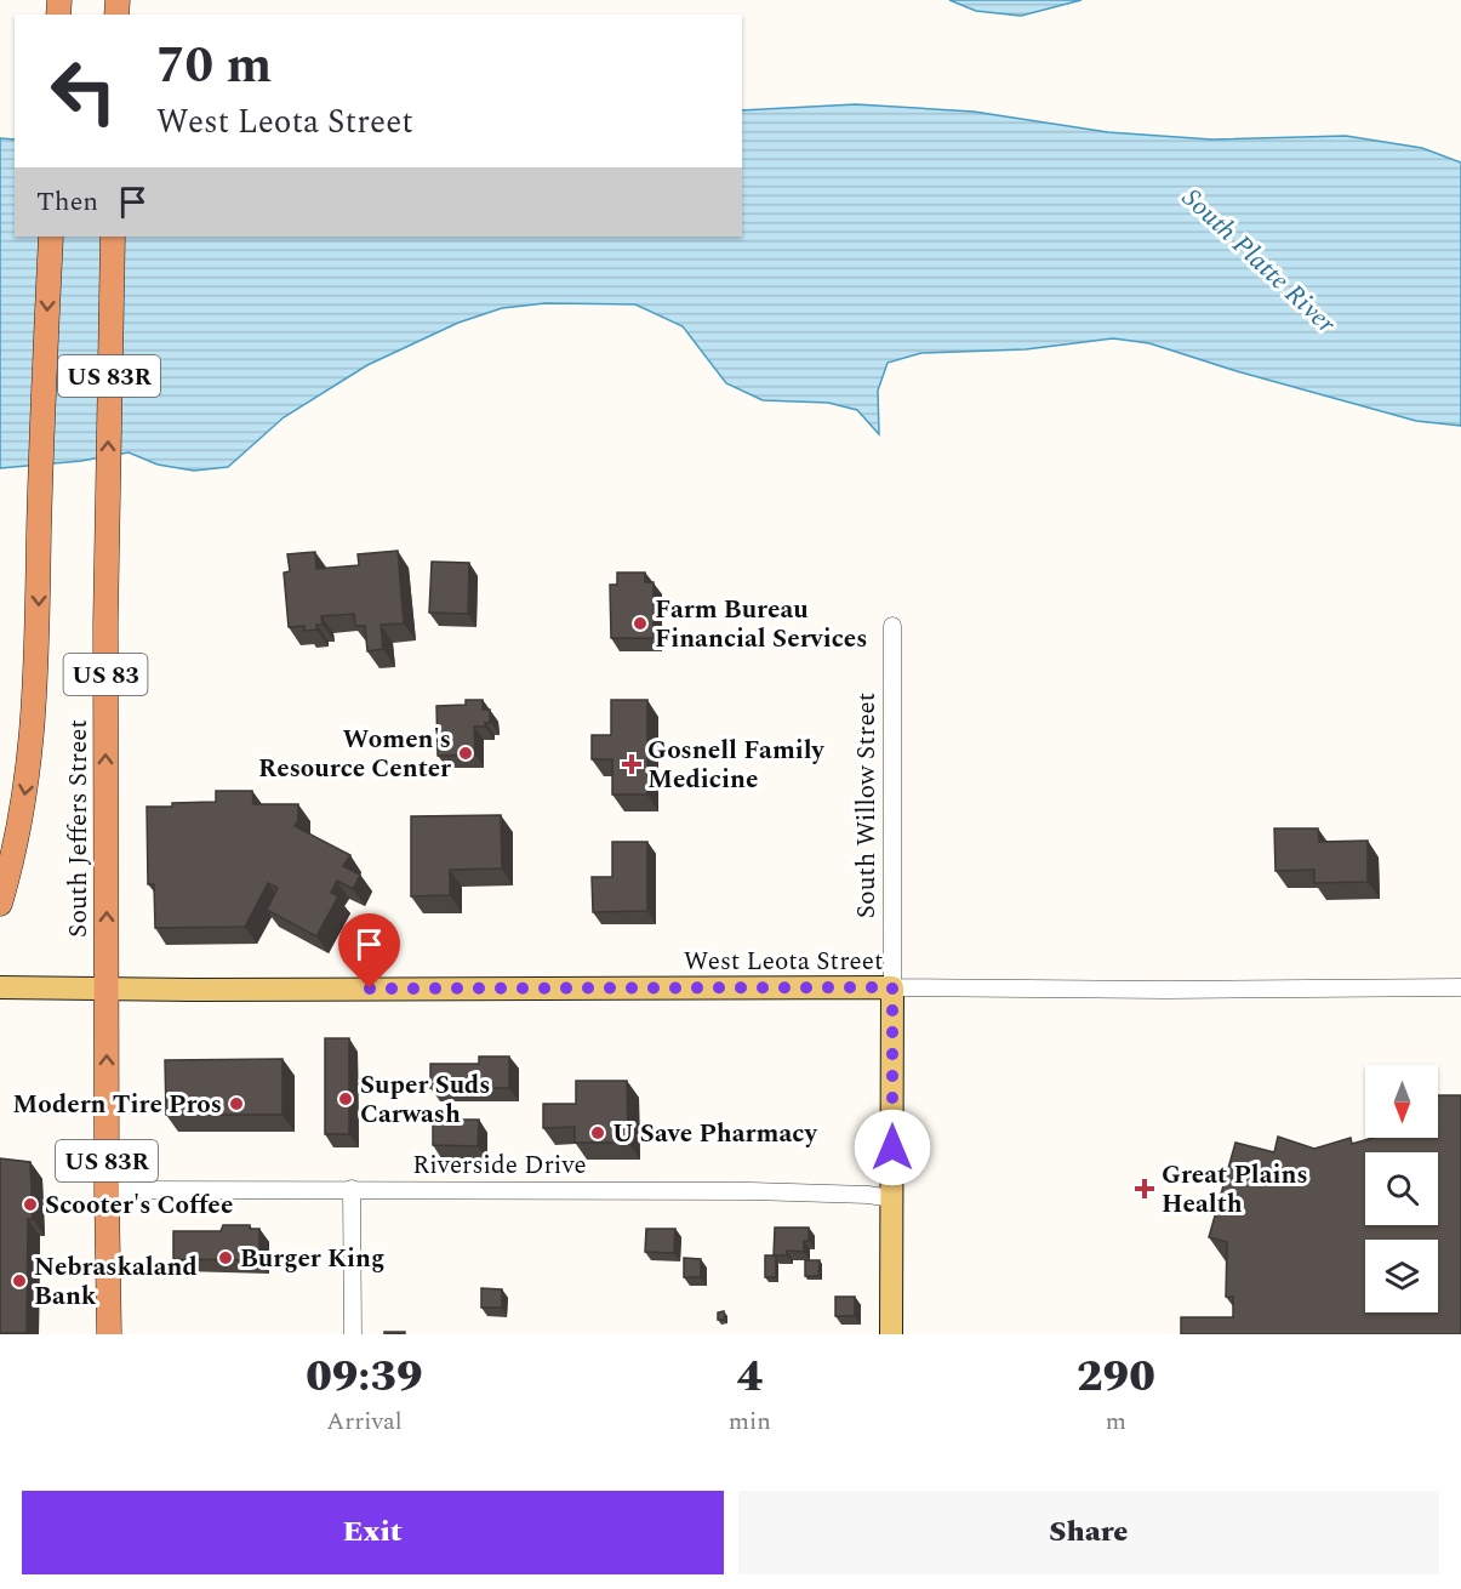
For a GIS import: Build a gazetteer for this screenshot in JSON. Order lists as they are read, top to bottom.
{
  "streets": {
    "highway": ["US 83R", "US 83", "South Jeffers Street"],
    "main road": ["South Willow Street", "West Leota Street"],
    "street": ["Riverside Drive"]
  },
  "crossings": [
    ["South Willow Street", "West Leota Street"],
    ["South Willow Street", "Riverside Drive"],
    ["South Jeffers Street", "West Leota Street"],
    ["South Jeffers Street", "Riverside Drive"]
  ],
  "water": ["South Platte River"],
  "places": {
    "other": [
      "Farm Bureau Financial Services",
      "Women's Resource Center",
      "Super Suds Carwash",
      "Modern Tire Pros",
      "U Save Pharmacy",
      "Scooter's Coffee",
      "Burger King",
      "Nebraskaland Bank"
    ],
    "health": ["Gosnell Family Medicine", "Great Plains Health"]
  },
  "north": "bottom",
  "page": {
    "turn": ["70 m", "West Leota Street"],
    "then": "Then",
    "eta": [
      "09:39",
      "Arrival",
      "4",
      "min",
      "290",
      "m"
    ],
    "buttons": ["Exit", "Share"]
  }
}
